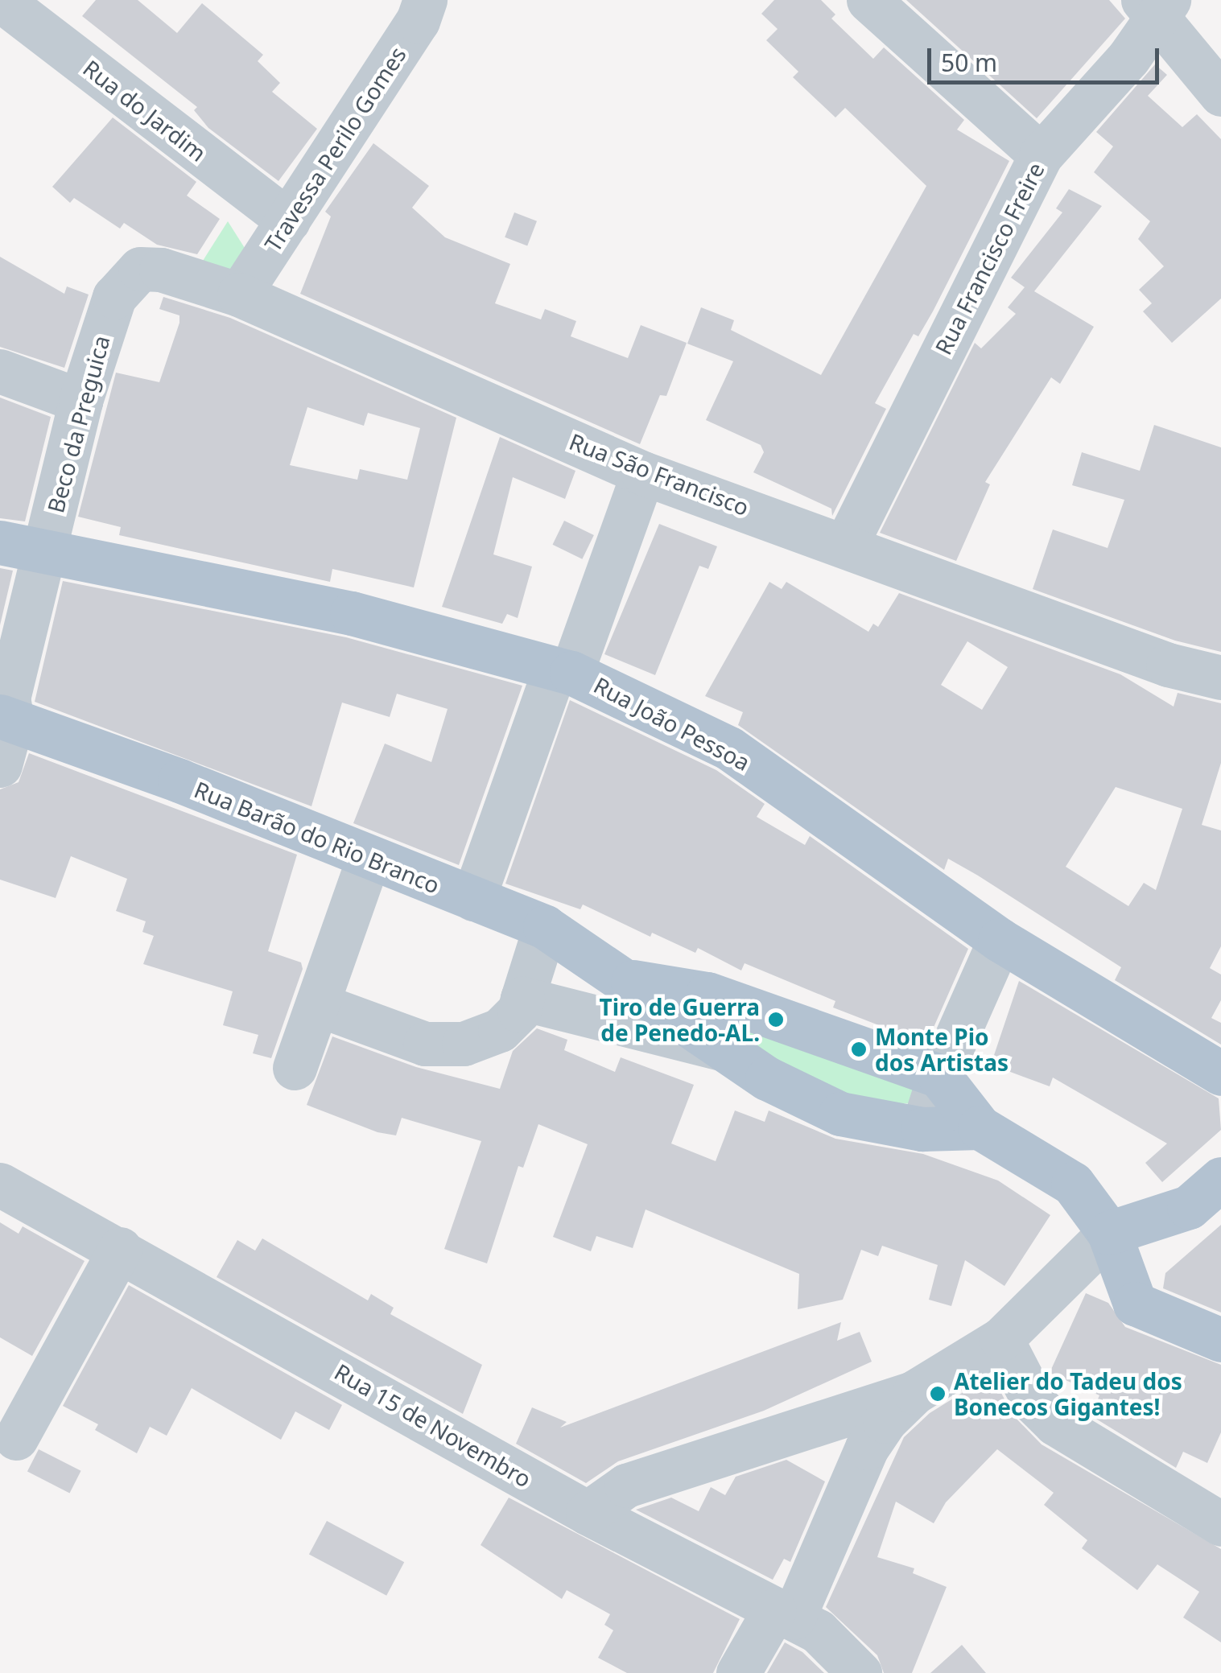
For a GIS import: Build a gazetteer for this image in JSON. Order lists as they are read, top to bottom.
{
  "streets": {
    "main road": ["Rua João Pessoa", "Rua Barão do Rio Branco"],
    "street": [
      "Rua do Jardim",
      "Travessa Perilo Gomes",
      "Rua Francisco Freire",
      "Beco da Preguica",
      "Rua São Francisco",
      "Rua 15 de Novembro"
    ]
  },
  "crossings": [
    ["Rua do Jardim", "Travessa Perilo Gomes"],
    ["Travessa Perilo Gomes", "Rua São Francisco"],
    ["Rua Francisco Freire", "Rua São Francisco"],
    ["Beco da Preguica", "Rua São Francisco"],
    ["Beco da Preguica", "Rua João Pessoa"],
    ["Beco da Preguica", "Rua Barão do Rio Branco"]
  ],
  "places": ["Tiro de Guerra de Penedo-AL.", "Monte Pio dos Artistas", "Atelier do Tadeu dos Bonecos Gigantes!"],
  "scale_bar": "50 m"
}
